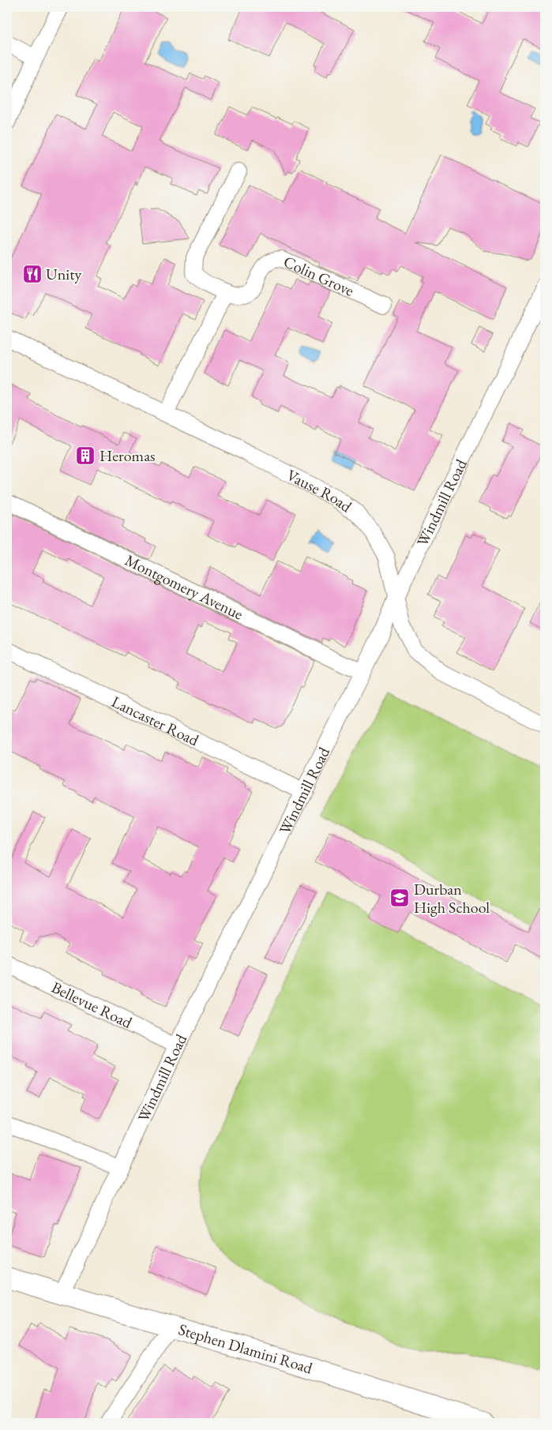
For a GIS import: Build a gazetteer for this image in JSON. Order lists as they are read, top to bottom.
{
  "streets": {
    "main road": ["Stephen Dlamini Road"],
    "street": [
      "Colin Grove",
      "Vause Road",
      "Windmill Road",
      "Montgomery Avenue",
      "Lancaster Road",
      "Bellevue Road"
    ]
  },
  "crossings": [
    ["Vause Road", "Windmill Road"],
    ["Windmill Road", "Montgomery Avenue"],
    ["Windmill Road", "Lancaster Road"],
    ["Windmill Road", "Bellevue Road"],
    ["Windmill Road", "Stephen Dlamini Road"]
  ],
  "places": {
    "restaurant": ["Unity"],
    "building": ["Heromas"],
    "school or university": ["Durban High School"]
  }
}
